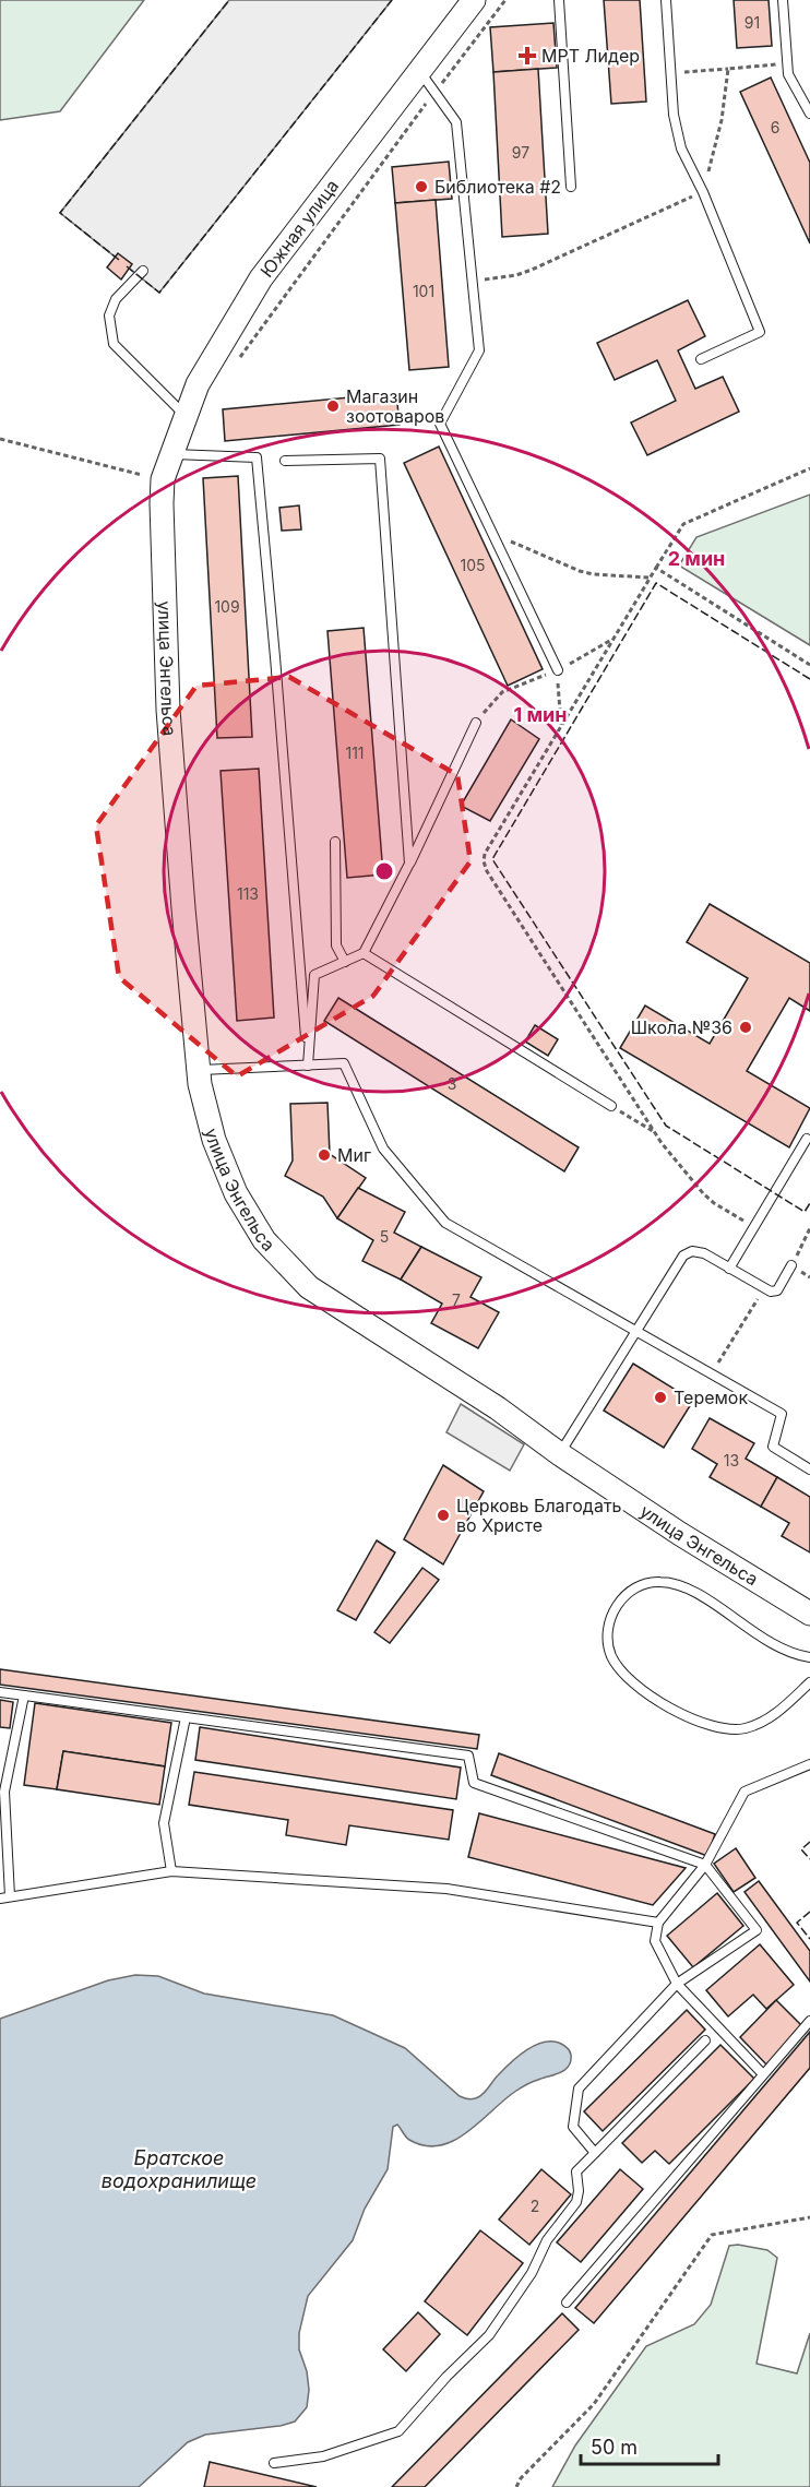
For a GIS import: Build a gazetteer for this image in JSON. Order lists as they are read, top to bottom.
{
  "streets": {
    "street": ["Южная улица", "улица Энгельса"]
  },
  "crossings": [
    ["Южная улица", "улица Энгельса"]
  ],
  "water": ["Братское водохранилище"],
  "places": {
    "health": ["МРТ Лидер"],
    "other": [
      "Библиотека #2",
      "Магазин зоотоваров",
      "Школа №36",
      "Миг",
      "Теремок",
      "Церковь Благодать во Христе"
    ]
  },
  "house_numbers": [
    "91",
    "6",
    "97",
    "101",
    "105",
    "109",
    "111",
    "113",
    "3",
    "5",
    "7",
    "13",
    "2"
  ],
  "scale_bar": "50 m",
  "rings": ["2 мин", "1 мин"]
}
